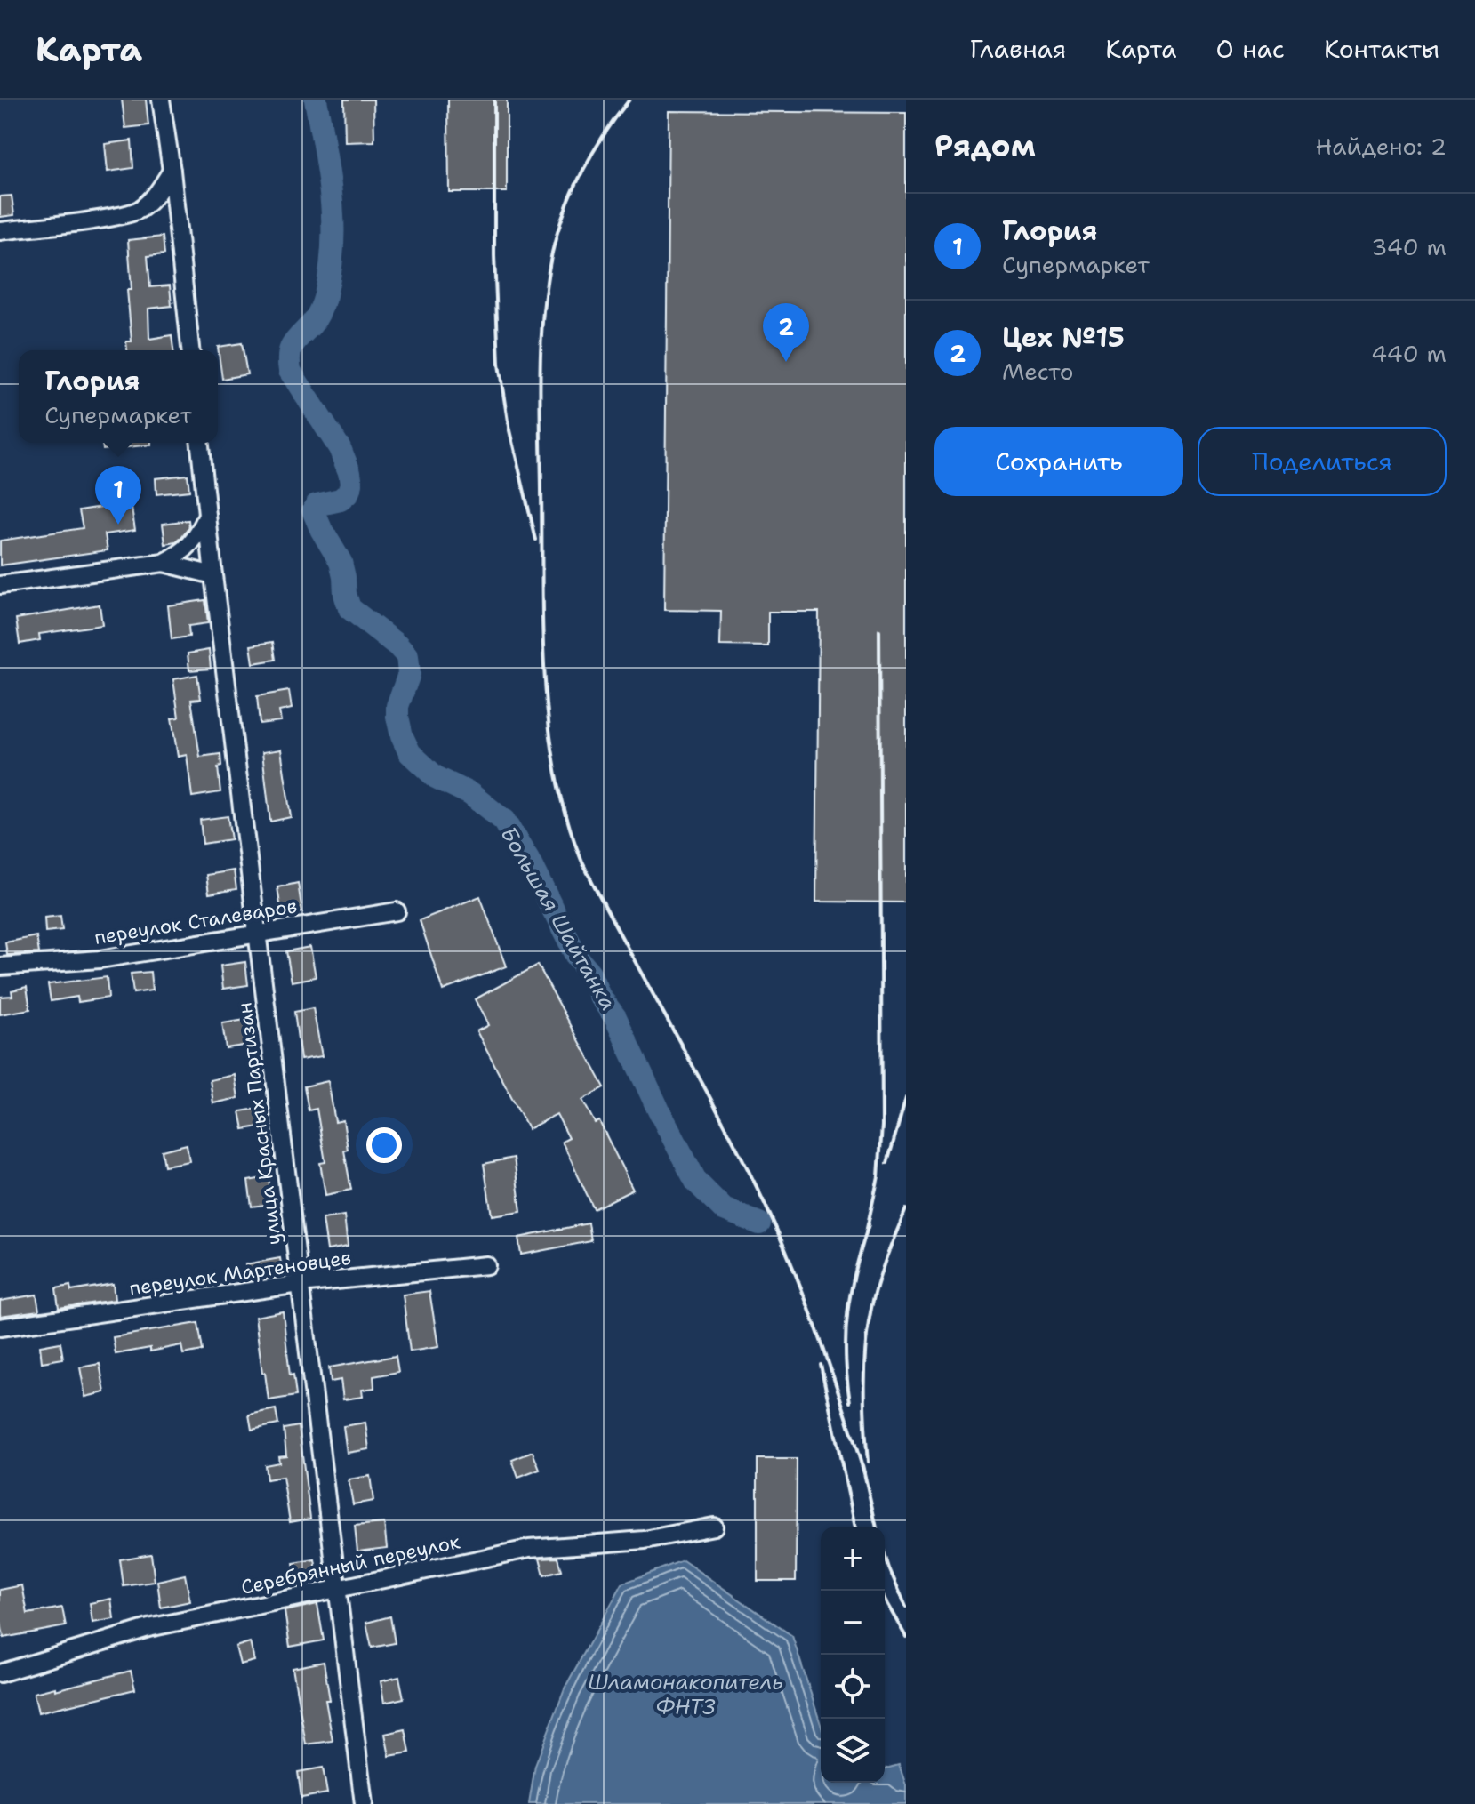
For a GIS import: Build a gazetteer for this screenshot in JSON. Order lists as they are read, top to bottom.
{
  "streets": {
    "street": [
      "переулок Сталеваров",
      "улица Красных Партизан",
      "переулок Мартеновцев",
      "Серебрянный переулок"
    ]
  },
  "crossings": [
    ["переулок Сталеваров", "улица Красных Партизан"],
    ["улица Красных Партизан", "переулок Мартеновцев"],
    ["улица Красных Партизан", "Серебрянный переулок"]
  ],
  "water": ["Большая Шайтанка", "Шламонакопитель ФНТЗ"],
  "page": {
    "header": "Карта",
    "nav": [
      "Главная",
      "Карта",
      "О нас",
      "Контакты"
    ],
    "heading": ["Рядом", "Найдено: 2"],
    "list": [
      {
        "mark": "1",
        "name": "Глория",
        "note": "Супермаркет",
        "value": "340 m"
      },
      {
        "mark": "2",
        "name": "Цех №15",
        "note": "Место",
        "value": "440 m"
      }
    ],
    "pins": ["2", "1"],
    "popup": ["Глория", "Супермаркет"],
    "buttons": ["Сохранить", "Поделиться"],
    "map_buttons": ["+", "−"]
  }
}
